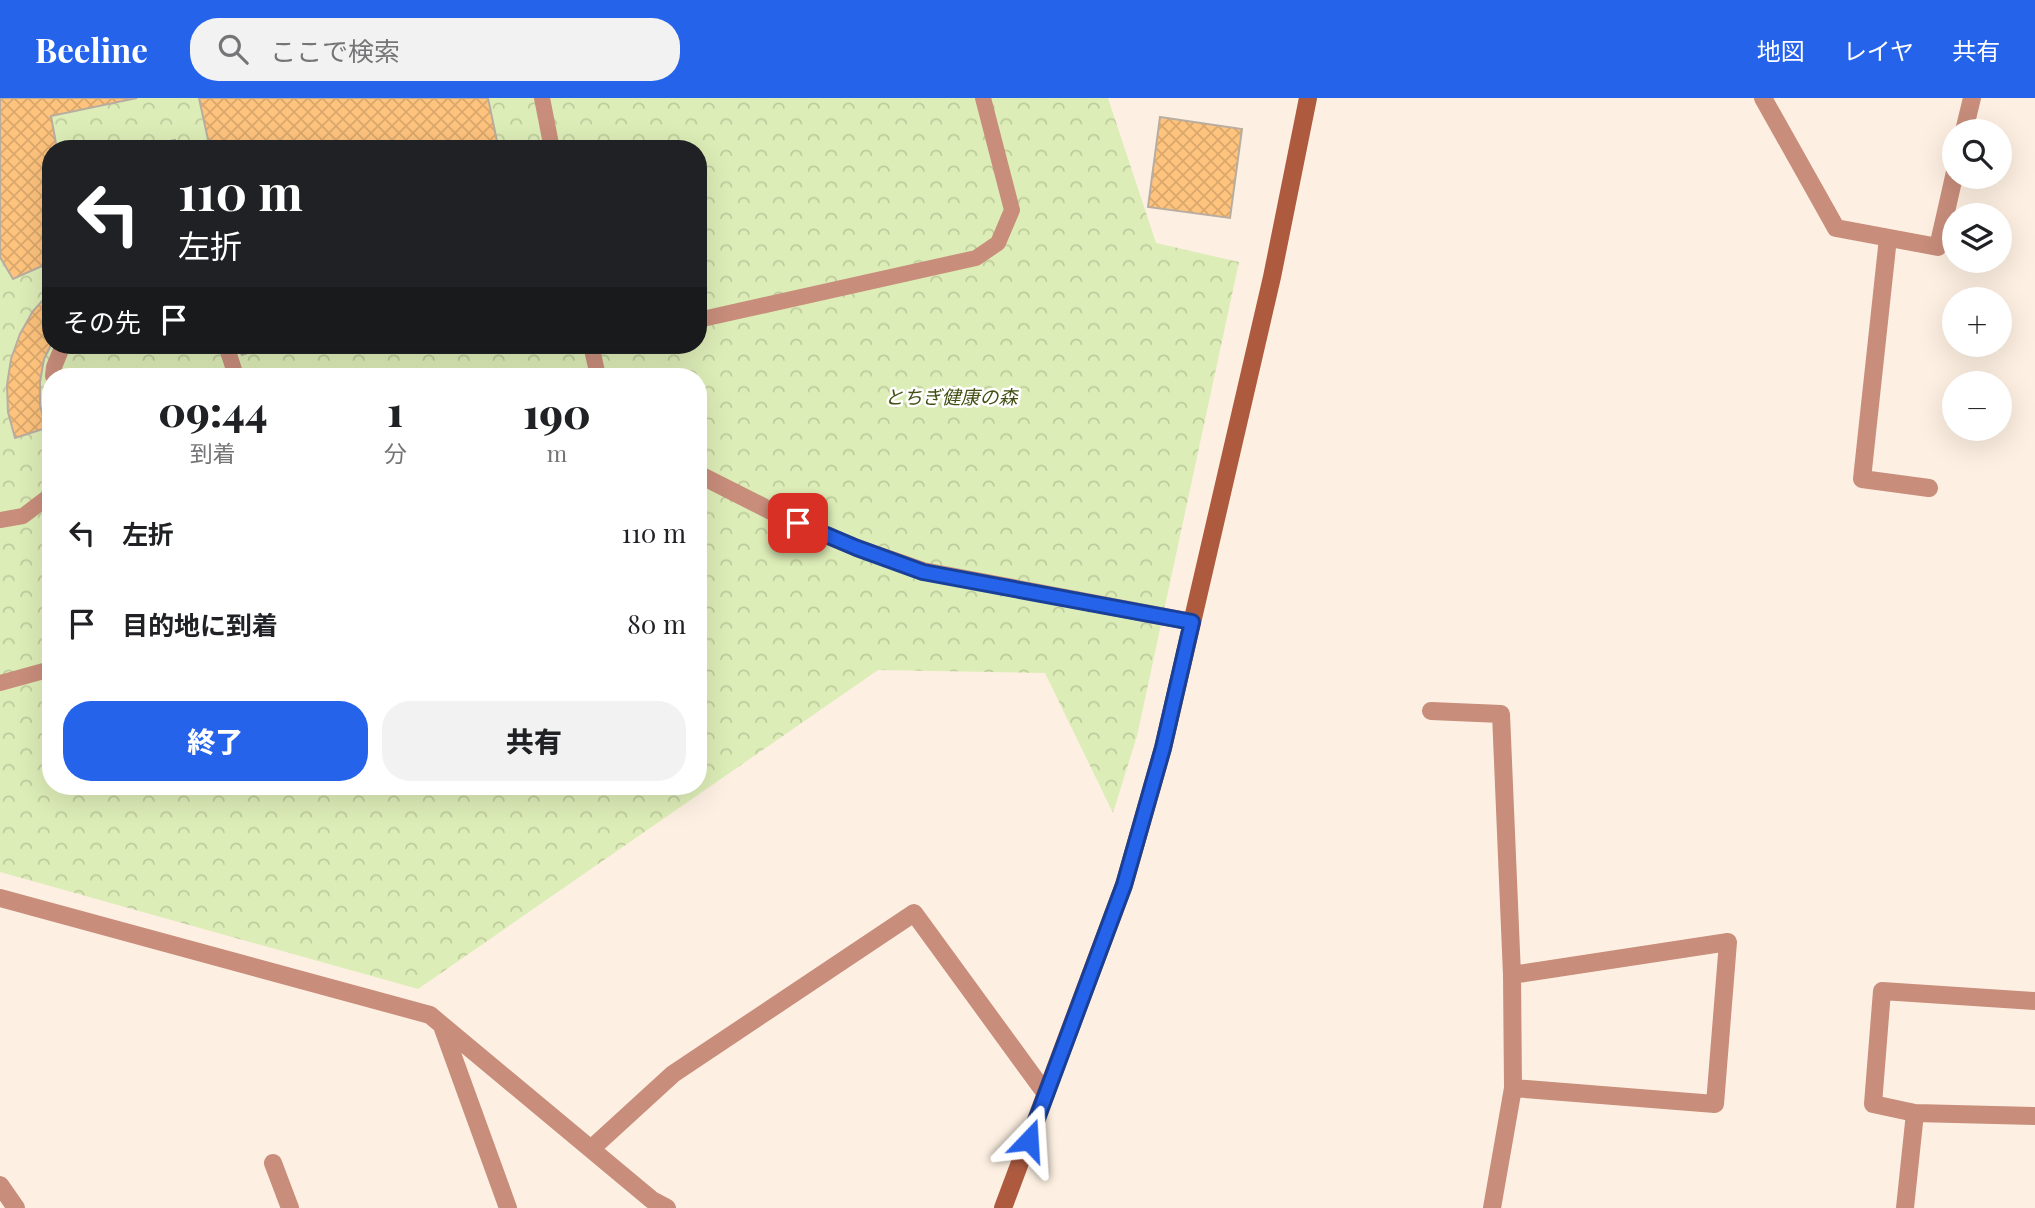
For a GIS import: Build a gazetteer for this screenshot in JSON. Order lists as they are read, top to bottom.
{
  "parks": ["とちぎ健康の森"],
  "page": {
    "header": "Beeline",
    "search": "ここで検索",
    "nav": ["地図", "レイヤ", "共有"],
    "map_buttons": ["+", "−"],
    "turn": ["110 m", "左折"],
    "then": "その先",
    "eta": [
      "09:44",
      "到着",
      "1",
      "分",
      "190",
      "m"
    ],
    "list": [
      {
        "name": "左折",
        "value": "110 m"
      },
      {
        "name": "目的地に到着",
        "value": "80 m"
      }
    ],
    "buttons": ["終了", "共有"]
  }
}
